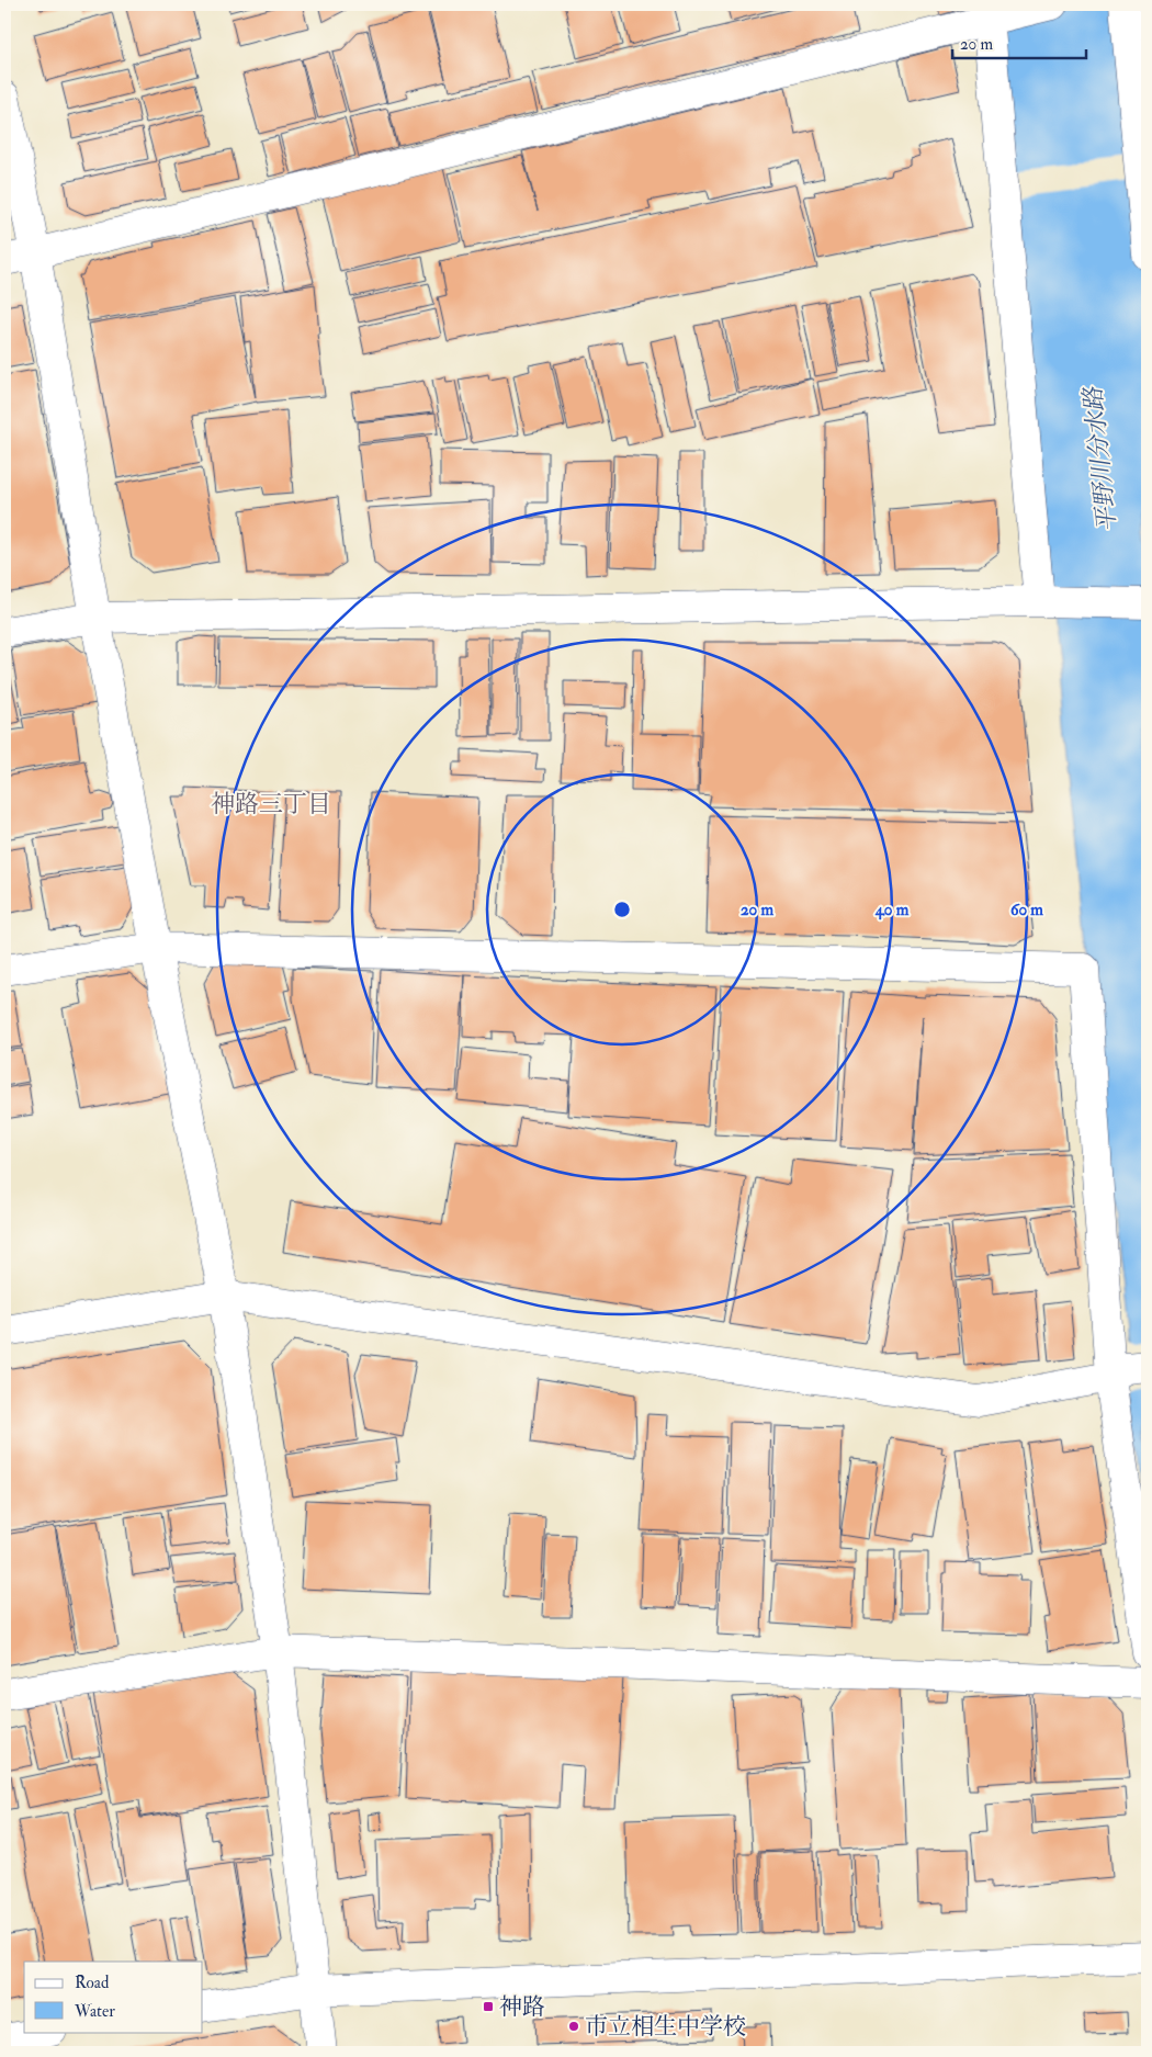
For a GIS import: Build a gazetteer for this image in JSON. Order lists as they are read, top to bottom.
{
  "districts": ["神路三丁目"],
  "water": ["平野川分水路"],
  "places": {
    "transit": ["神路"],
    "other": ["市立相生中学校"]
  },
  "legend": ["Road", "Water"],
  "scale_bar": "20 m",
  "rings": ["20 m", "40 m", "60 m"]
}
